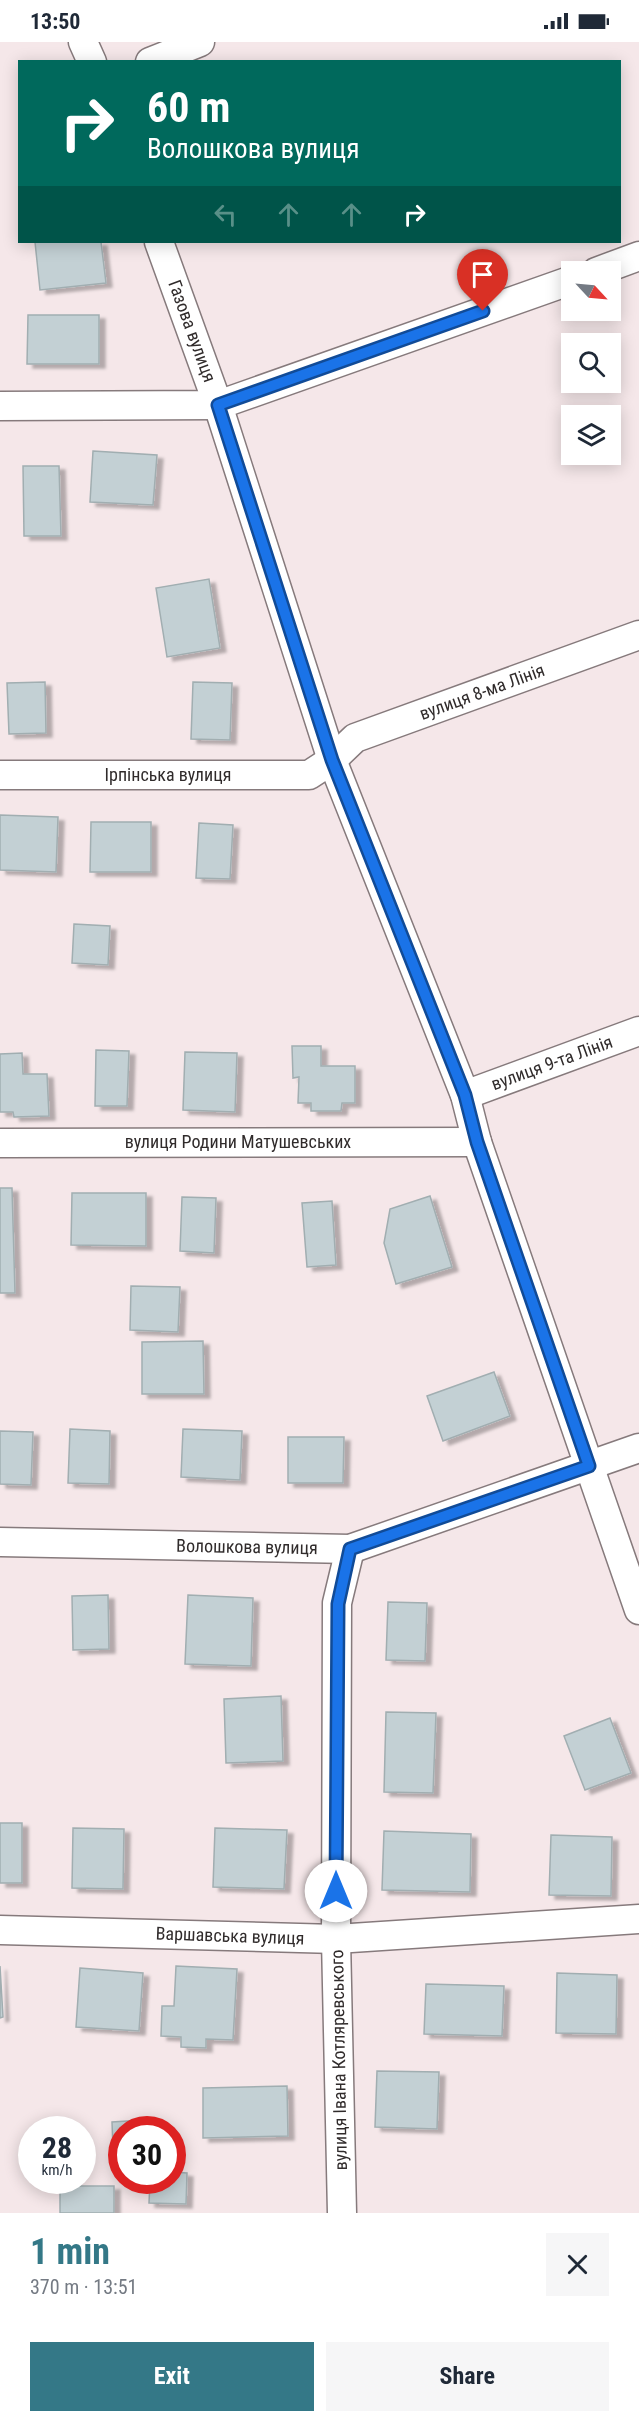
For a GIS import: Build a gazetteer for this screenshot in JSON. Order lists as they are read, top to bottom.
{
  "streets": {
    "street": [
      "Газова вулиця",
      "вулиця 8-ма Лінія",
      "Ірпінська вулиця",
      "вулиця 9-та Лінія",
      "вулиця Родини Матушевських",
      "Волошкова вулиця",
      "Варшавська вулиця",
      "вулиця Івана Котляревського"
    ]
  },
  "crossings": [
    ["Газова вулиця", "вулиця 8-ма Лінія"],
    ["Газова вулиця", "Ірпінська вулиця"],
    ["Газова вулиця", "вулиця 9-та Лінія"],
    ["Газова вулиця", "вулиця Родини Матушевських"],
    ["Газова вулиця", "Волошкова вулиця"],
    ["вулиця 8-ма Лінія", "Ірпінська вулиця"],
    ["Волошкова вулиця", "вулиця Івана Котляревського"],
    ["Варшавська вулиця", "вулиця Івана Котляревського"]
  ],
  "north": "bottom right",
  "page": {
    "status": "13:50",
    "turn": ["60 m", "Волошкова вулиця"],
    "speed": "28 km/h",
    "limit": "30",
    "heading": ["1 min", "370 m · 13:51"],
    "buttons": ["Exit", "Share"]
  }
}
